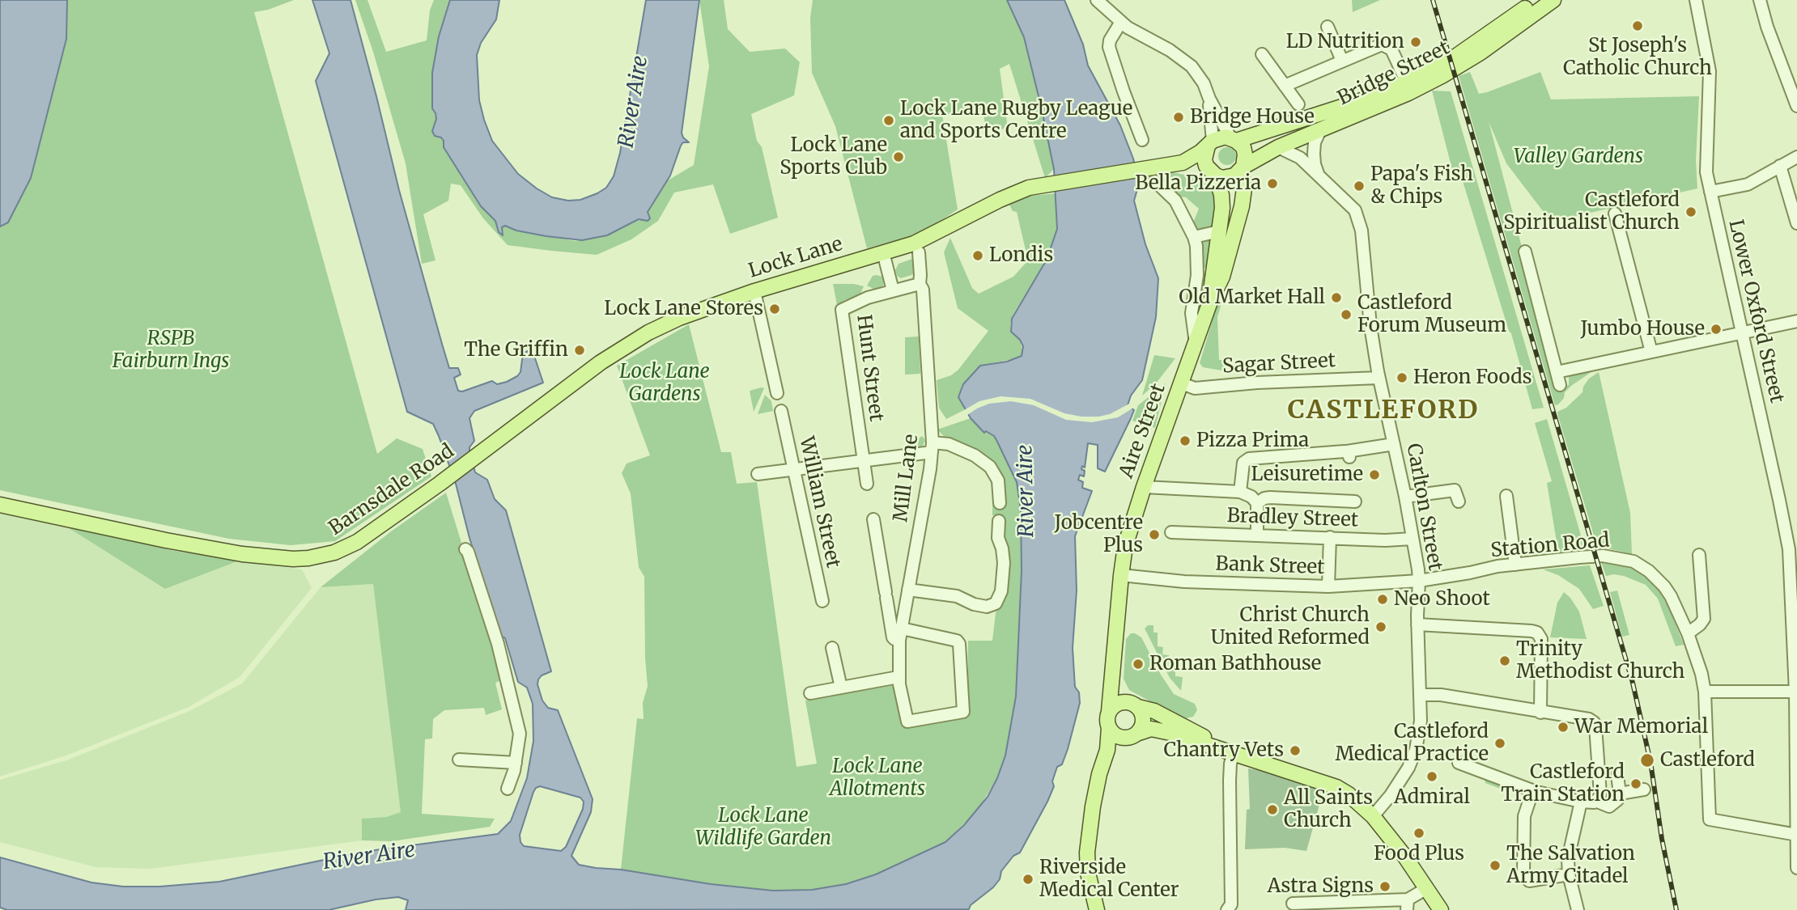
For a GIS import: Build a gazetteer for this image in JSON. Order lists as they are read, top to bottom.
{
  "streets": {
    "main road": [
      "Bridge Street",
      "Lock Lane",
      "Aire Street",
      "Barnsdale Road"
    ],
    "street": [
      "Lower Oxford Street",
      "Sagar Street",
      "Hunt Street",
      "Mill Lane",
      "William Street",
      "Carlton Street",
      "Bradley Street",
      "Station Road",
      "Bank Street"
    ]
  },
  "crossings": [
    ["Bridge Street", "Aire Street"],
    ["Bridge Street", "Carlton Street"],
    ["Lock Lane", "Hunt Street"],
    ["Lock Lane", "Barnsdale Road"],
    ["Lower Oxford Street", "Station Road"],
    ["Sagar Street", "Aire Street"],
    ["Sagar Street", "Carlton Street"],
    ["Hunt Street", "Mill Lane"],
    ["Aire Street", "Bank Street"],
    ["Carlton Street", "Bradley Street"],
    ["Carlton Street", "Station Road"],
    ["Carlton Street", "Bank Street"],
    ["Station Road", "Bank Street"]
  ],
  "districts": ["CASTLEFORD"],
  "water": ["River Aire"],
  "parks": [
    "Valley Gardens",
    "RSPB Fairburn Ings",
    "Lock Lane Gardens",
    "Lock Lane Allotments",
    "Lock Lane Wildlife Garden"
  ],
  "places": [
    "St Joseph's Catholic Church",
    "LD Nutrition",
    "Bridge House",
    "Lock Lane Rugby League and Sports Centre",
    "Lock Lane Sports Club",
    "Bella Pizzeria",
    "Papa's Fish & Chips",
    "Castleford Spiritualist Church",
    "Londis",
    "Old Market Hall",
    "Lock Lane Stores",
    "Castleford Forum Museum",
    "Jumbo House",
    "The Griffin",
    "Heron Foods",
    "Pizza Prima",
    "Leisuretime",
    "Jobcentre Plus",
    "Neo Shoot",
    "Christ Church United Reformed",
    "Trinity Methodist Church",
    "Roman Bathhouse",
    "War Memorial",
    "Castleford Medical Practice",
    "Chantry Vets",
    "Castleford",
    "Admiral",
    "Castleford Train Station",
    "All Saints Church",
    "Food Plus",
    "The Salvation Army Citadel",
    "Riverside Medical Center",
    "Astra Signs"
  ]
}
